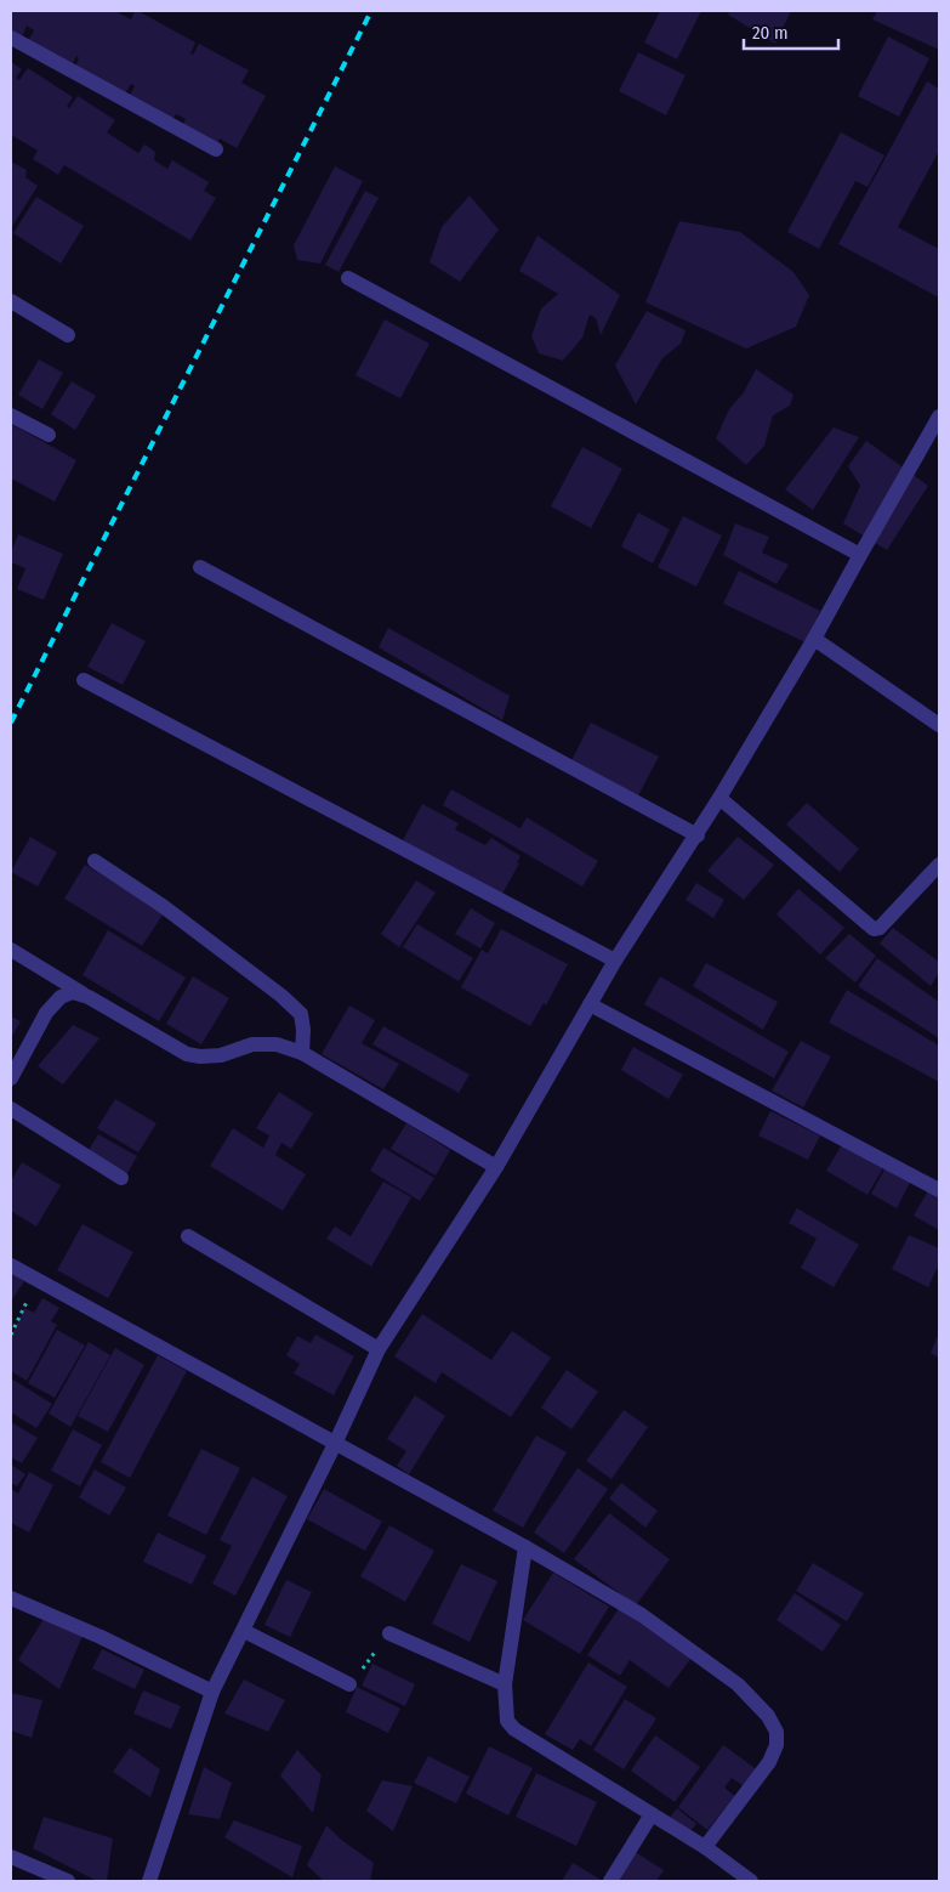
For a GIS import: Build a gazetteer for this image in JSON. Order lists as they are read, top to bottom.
{
  "scale_bar": "20 m"
}
